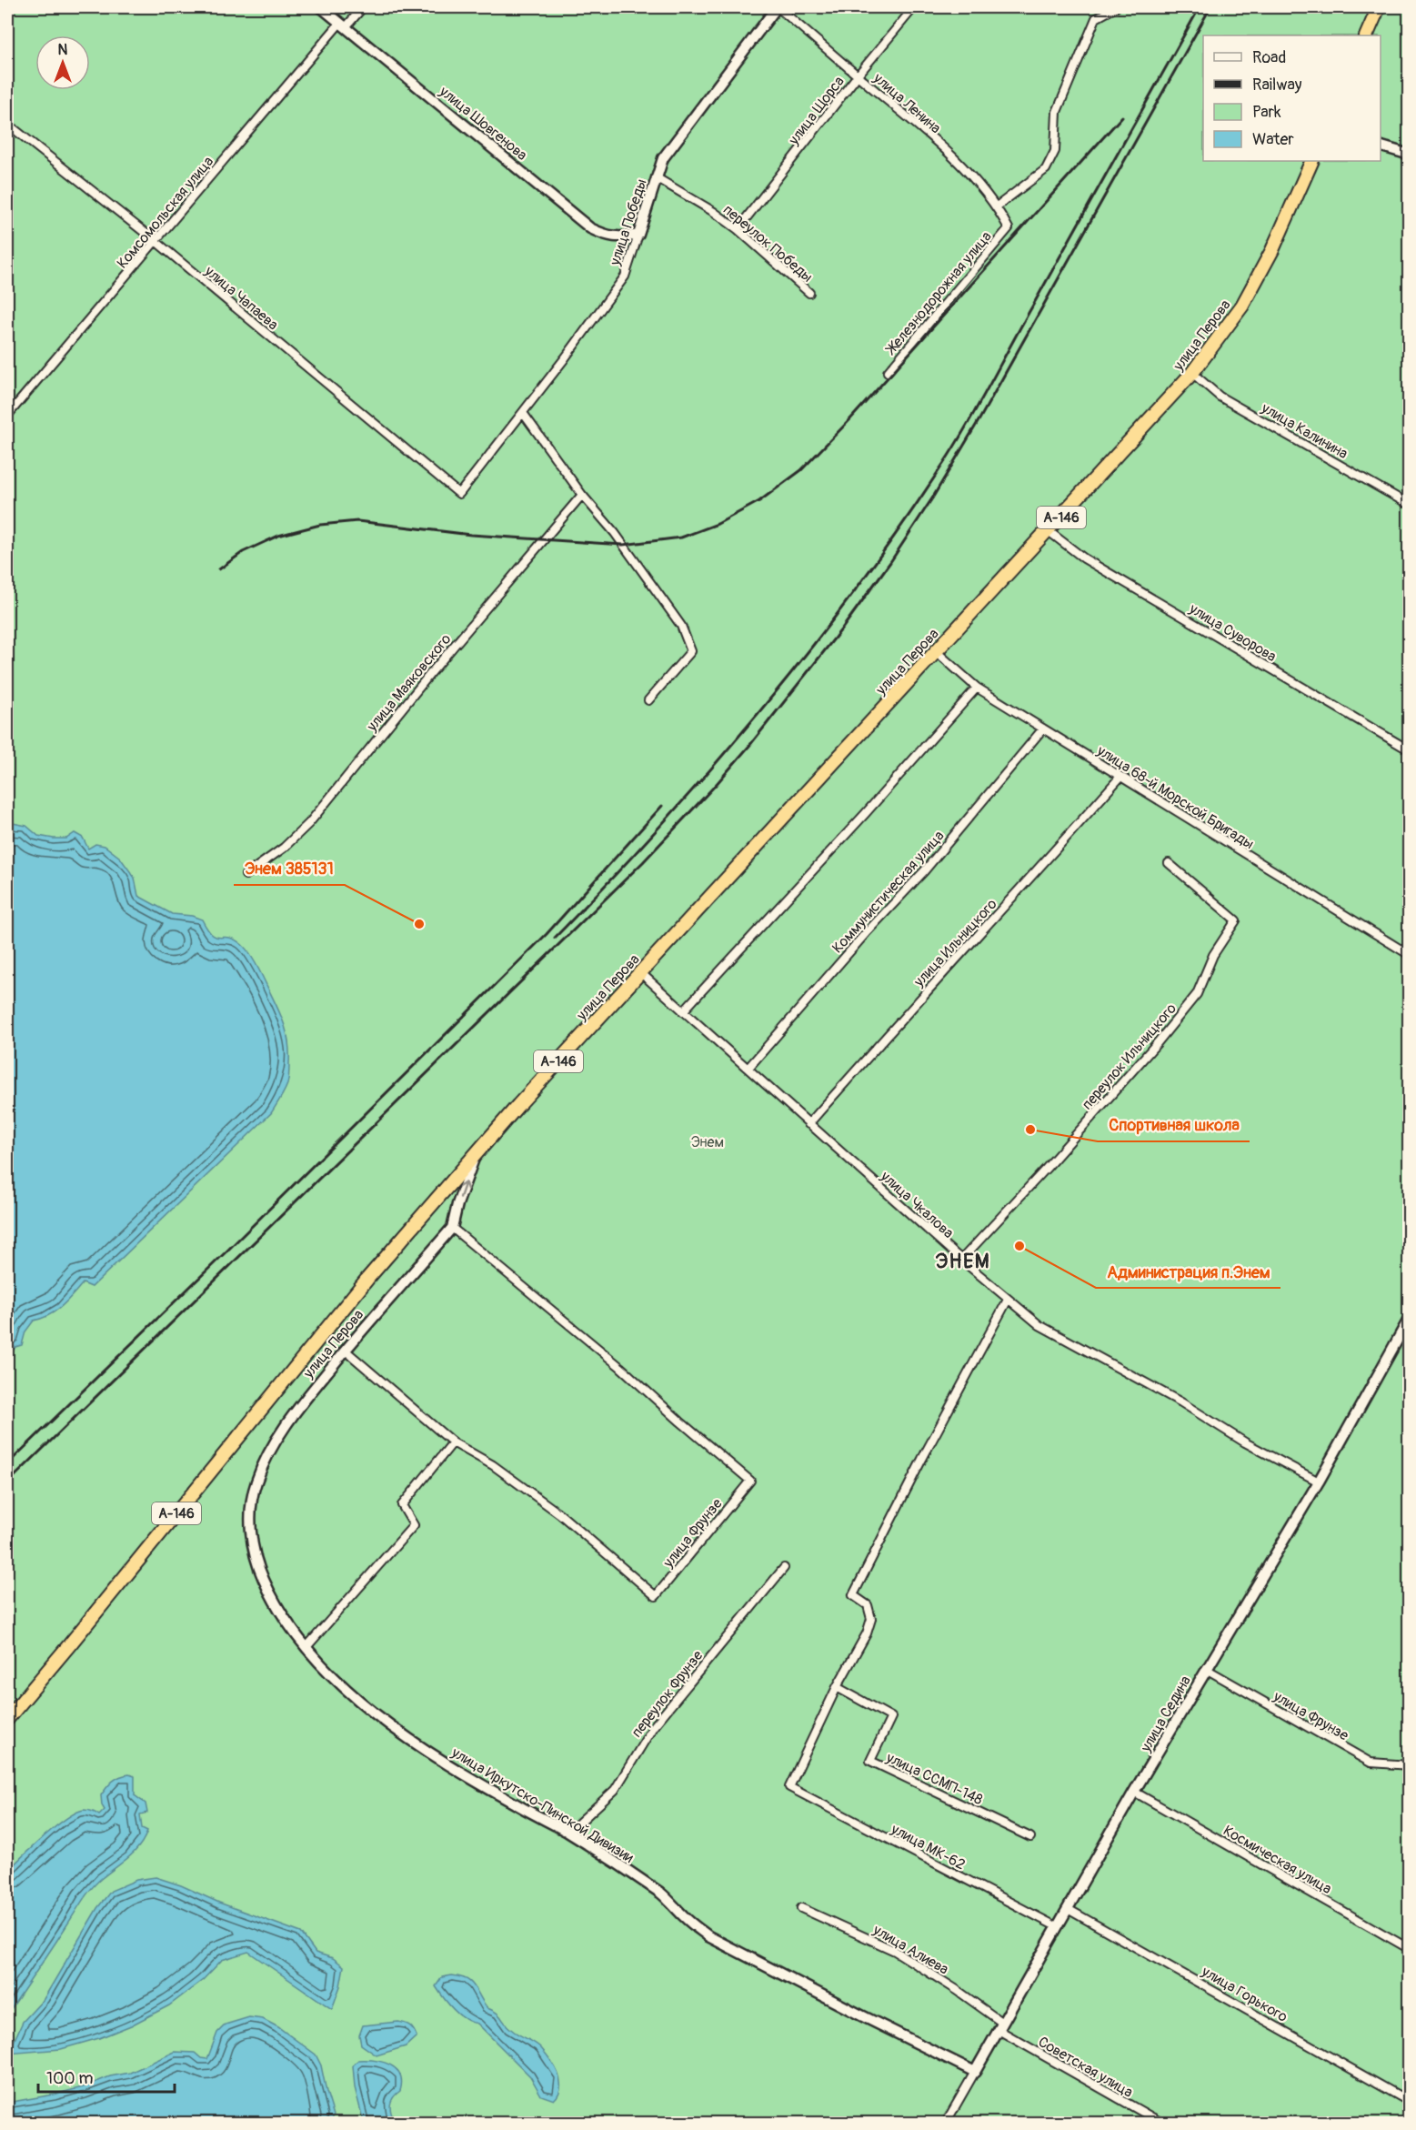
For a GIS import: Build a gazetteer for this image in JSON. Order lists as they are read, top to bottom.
{
  "streets": {
    "highway": ["улица Перова", "А-146"],
    "street": [
      "улица Ленина",
      "улица Щорса",
      "улица Шовгенова",
      "Комсомольская улица",
      "улица Победы",
      "переулок Победы",
      "Железнодорожная улица",
      "улица Чапаева",
      "улица Калинина",
      "улица Суворова",
      "улица Маяковского",
      "улица 68-й Морской Бригады",
      "Коммунистическая улица",
      "улица Ильницкого",
      "переулок Ильницкого",
      "улица Чкалова",
      "улица Фрунзе",
      "переулок Фрунзе",
      "улица Седина",
      "улица ССМП-148",
      "улица Иркутско-Пинской Дивизии",
      "улица МК-62",
      "Космическая улица",
      "улица Алиева",
      "улица Горького",
      "Советская улица"
    ]
  },
  "crossings": [
    ["улица Ленина", "улица Щорса"],
    ["улица Ленина", "улица Победы"],
    ["улица Ленина", "Железнодорожная улица"],
    ["улица Щорса", "переулок Победы"],
    ["улица Шовгенова", "Комсомольская улица"],
    ["улица Шовгенова", "улица Победы"],
    ["Комсомольская улица", "улица Чапаева"],
    ["улица Победы", "переулок Победы"],
    ["улица Победы", "улица Чапаева"],
    ["улица Перова", "улица Калинина"],
    ["улица Перова", "улица Суворова"],
    ["улица Перова", "улица 68-й Морской Бригады"],
    ["улица Перова", "улица Чкалова"],
    ["улица Перова", "улица Фрунзе"],
    ["улица Перова", "улица Иркутско-Пинской Дивизии"],
    ["улица 68-й Морской Бригады", "Коммунистическая улица"],
    ["улица 68-й Морской Бригады", "улица Ильницкого"],
    ["Коммунистическая улица", "улица Чкалова"],
    ["улица Ильницкого", "улица Чкалова"],
    ["переулок Ильницкого", "улица Чкалова"],
    ["улица Чкалова", "улица Седина"],
    ["улица Фрунзе", "улица Седина"],
    ["переулок Фрунзе", "улица Иркутско-Пинской Дивизии"],
    ["улица Седина", "улица Иркутско-Пинской Дивизии"],
    ["улица Седина", "улица МК-62"],
    ["улица Седина", "Космическая улица"],
    ["улица Седина", "улица Алиева"],
    ["улица Седина", "улица Горького"],
    ["улица Седина", "Советская улица"],
    ["улица ССМП-148", "улица МК-62"],
    ["улица Алиева", "Советская улица"]
  ],
  "districts": ["ЭНЕМ"],
  "parks": ["Энем"],
  "places": ["Энем 385131", "Спортивная школа", "Администрация п.Энем"],
  "legend": [
    "Road",
    "Railway",
    "Park",
    "Water"
  ],
  "scale_bar": "100 m",
  "north": "top"
}
